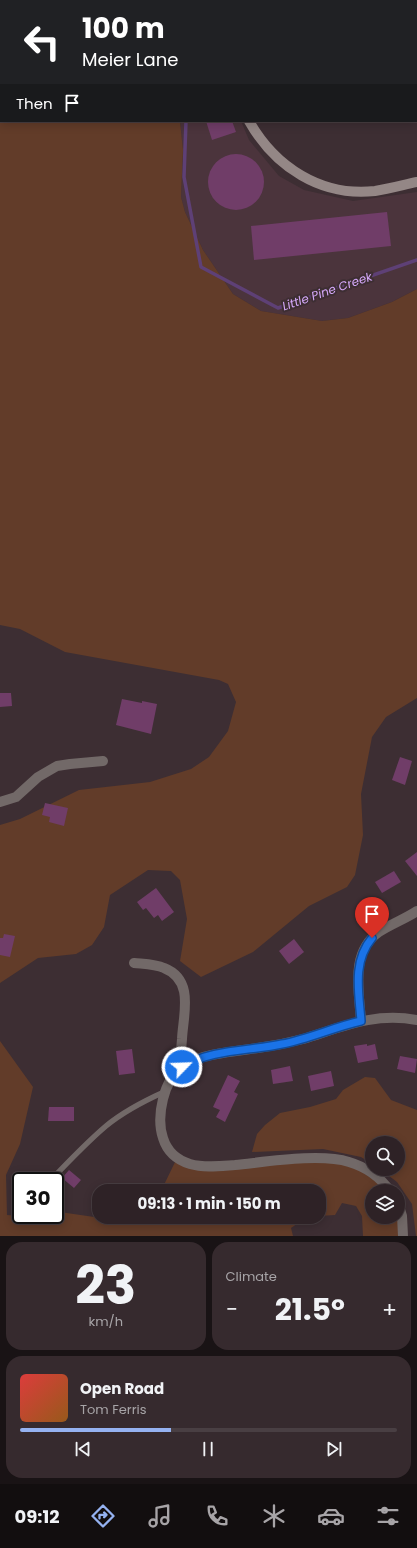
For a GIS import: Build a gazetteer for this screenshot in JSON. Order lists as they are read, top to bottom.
{
  "water": ["Little Pine Creek"],
  "page": {
    "turn": ["100 m", "Meier Lane"],
    "then": "Then",
    "limit": "30",
    "trip": "09:13 · 1 min · 150 m",
    "tile": [
      ["23", "km/h"],
      "Climate"
    ],
    "heat": ["−", "21.5°", "+"],
    "song": ["Open Road", "Tom Ferris"],
    "tabs": "09:12"
  }
}
